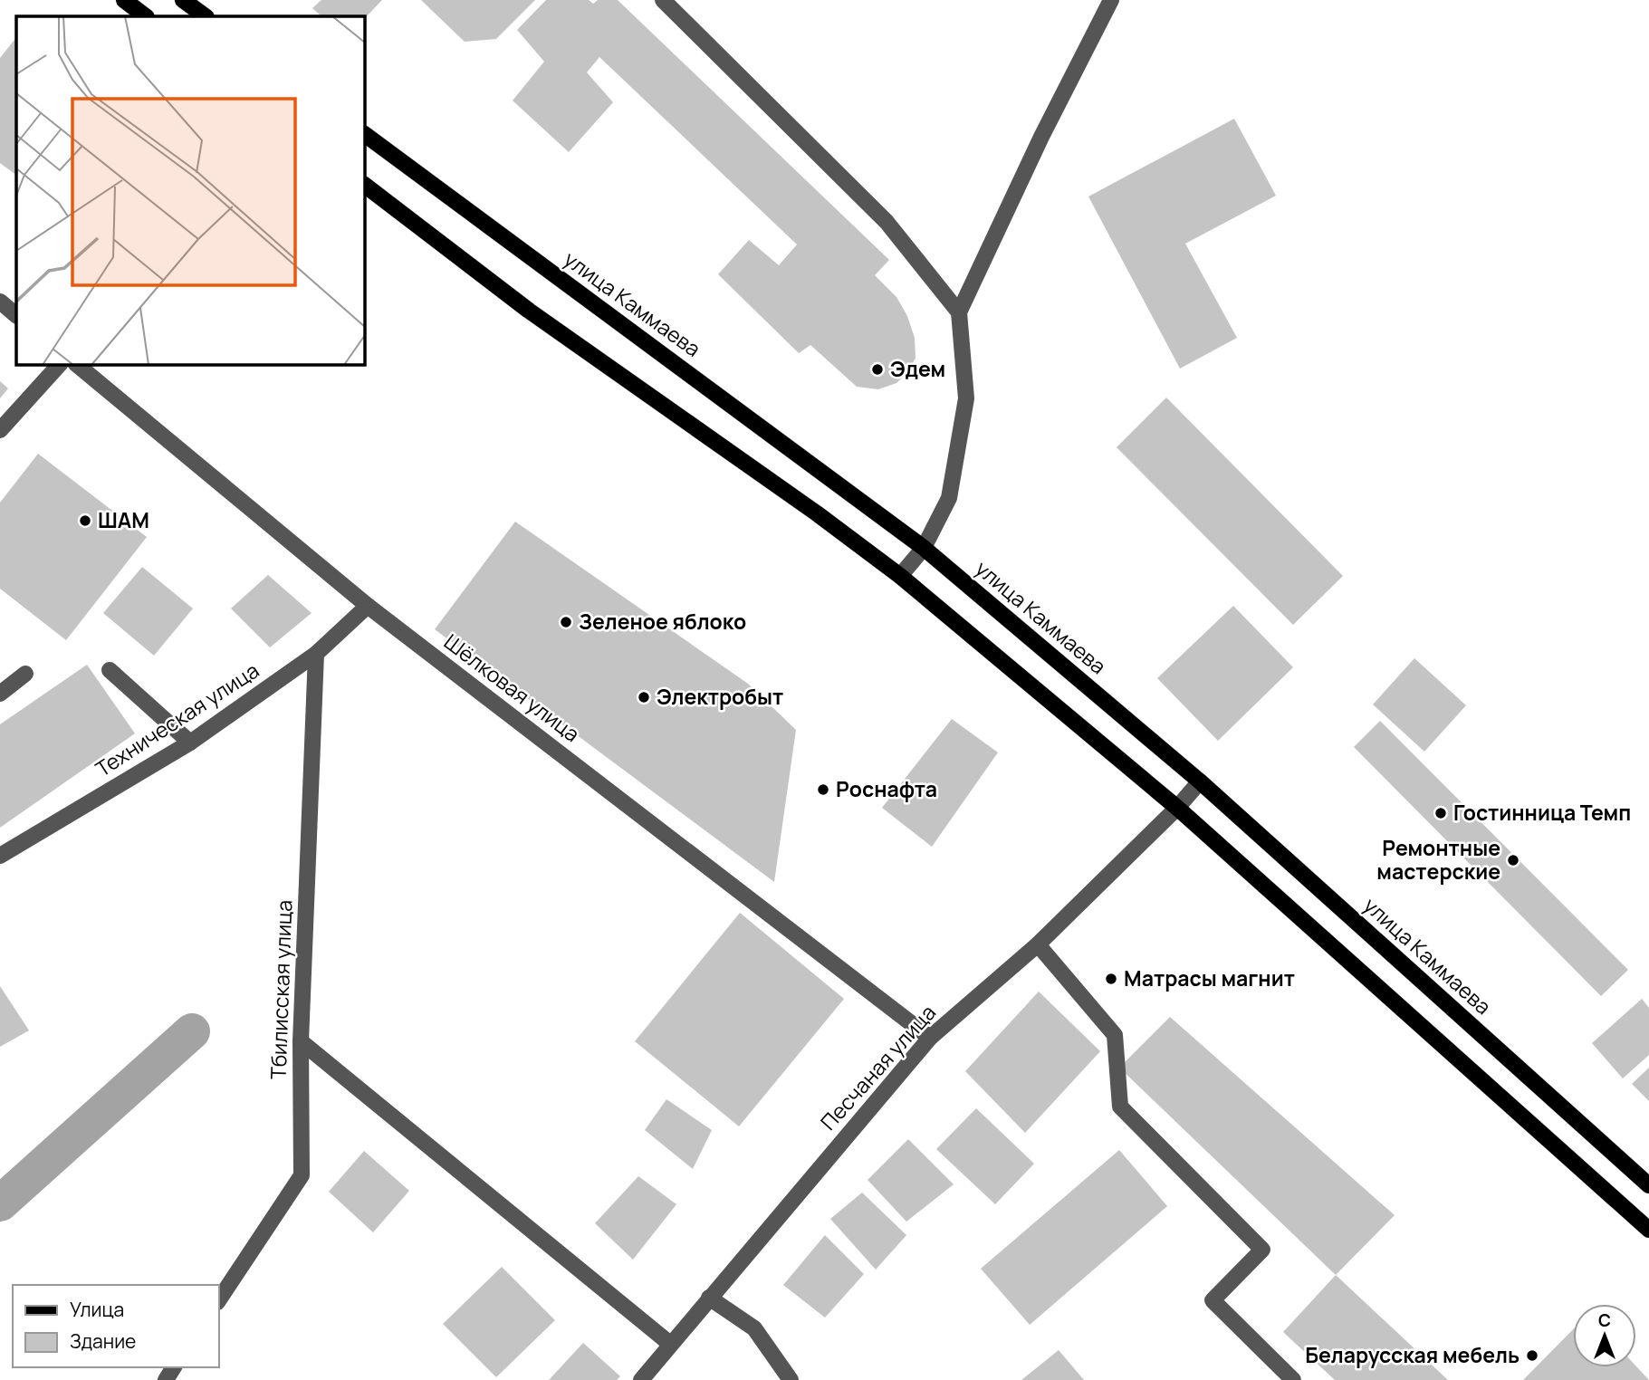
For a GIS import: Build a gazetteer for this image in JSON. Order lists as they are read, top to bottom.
{
  "streets": {
    "main road": ["улица Каммаева"],
    "street": [
      "Шёлковая улица",
      "Техническая улица",
      "Тбилисская улица",
      "Песчаная улица"
    ]
  },
  "crossings": [
    ["улица Каммаева", "Песчаная улица"],
    ["Шёлковая улица", "Техническая улица"],
    ["Шёлковая улица", "Песчаная улица"],
    ["Техническая улица", "Тбилисская улица"]
  ],
  "places": [
    "Эдем",
    "ШАМ",
    "Зеленое яблоко",
    "Электробыт",
    "Роснафта",
    "Гостинница Темп",
    "Ремонтные мастерские",
    "Матрасы магнит",
    "Беларусская мебель"
  ],
  "legend": ["Улица", "Здание"],
  "north": "top"
}
